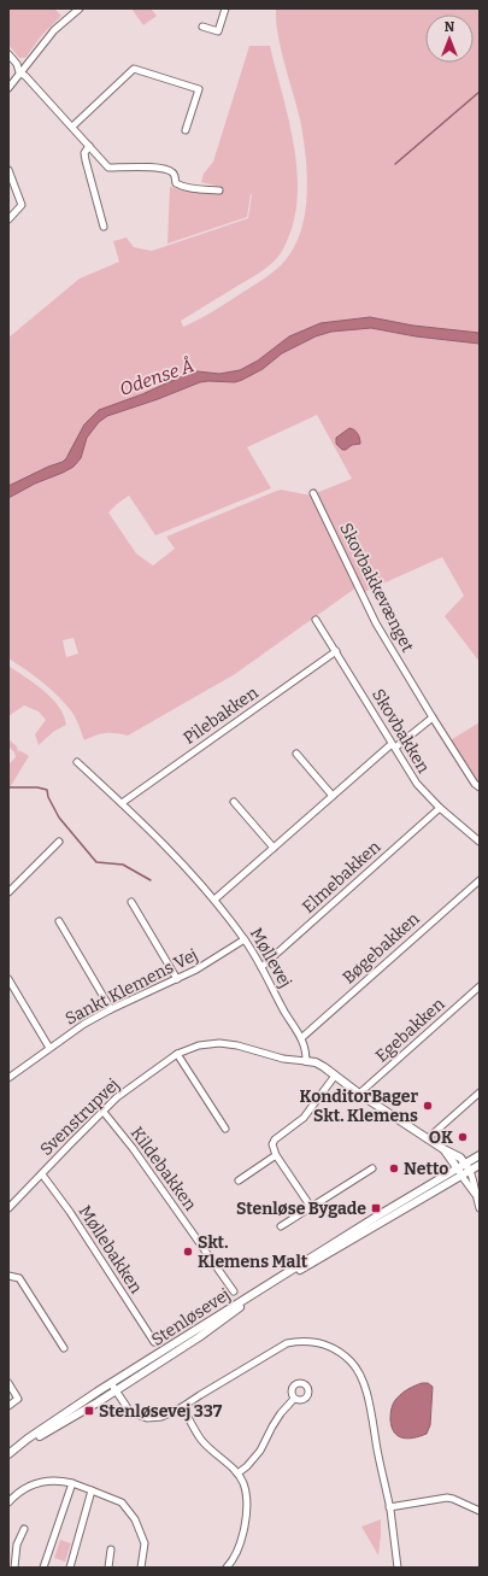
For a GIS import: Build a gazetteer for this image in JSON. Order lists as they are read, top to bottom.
{
  "streets": {
    "street": [
      "Skovbakkevænget",
      "Pilebakken",
      "Skovbakken",
      "Elmebakken",
      "Bøgebakken",
      "Møllevej",
      "Sankt Klemens Vej",
      "Egebakken",
      "Svenstrupvej",
      "Kildebakken",
      "Møllebakken",
      "Stenløsevej"
    ]
  },
  "crossings": [
    ["Pilebakken", "Skovbakken"],
    ["Pilebakken", "Møllevej"],
    ["Skovbakken", "Elmebakken"],
    ["Elmebakken", "Møllevej"],
    ["Bøgebakken", "Møllevej"],
    ["Møllevej", "Sankt Klemens Vej"],
    ["Møllevej", "Svenstrupvej"],
    ["Svenstrupvej", "Kildebakken"],
    ["Svenstrupvej", "Møllebakken"]
  ],
  "water": ["Odense Å"],
  "places": {
    "other": [
      "KonditorBager Skt. Klemens",
      "OK",
      "Netto",
      "Skt. Klemens Malt"
    ],
    "transit": ["Stenløse Bygade", "Stenløsevej 337"]
  },
  "north": "top"
}
